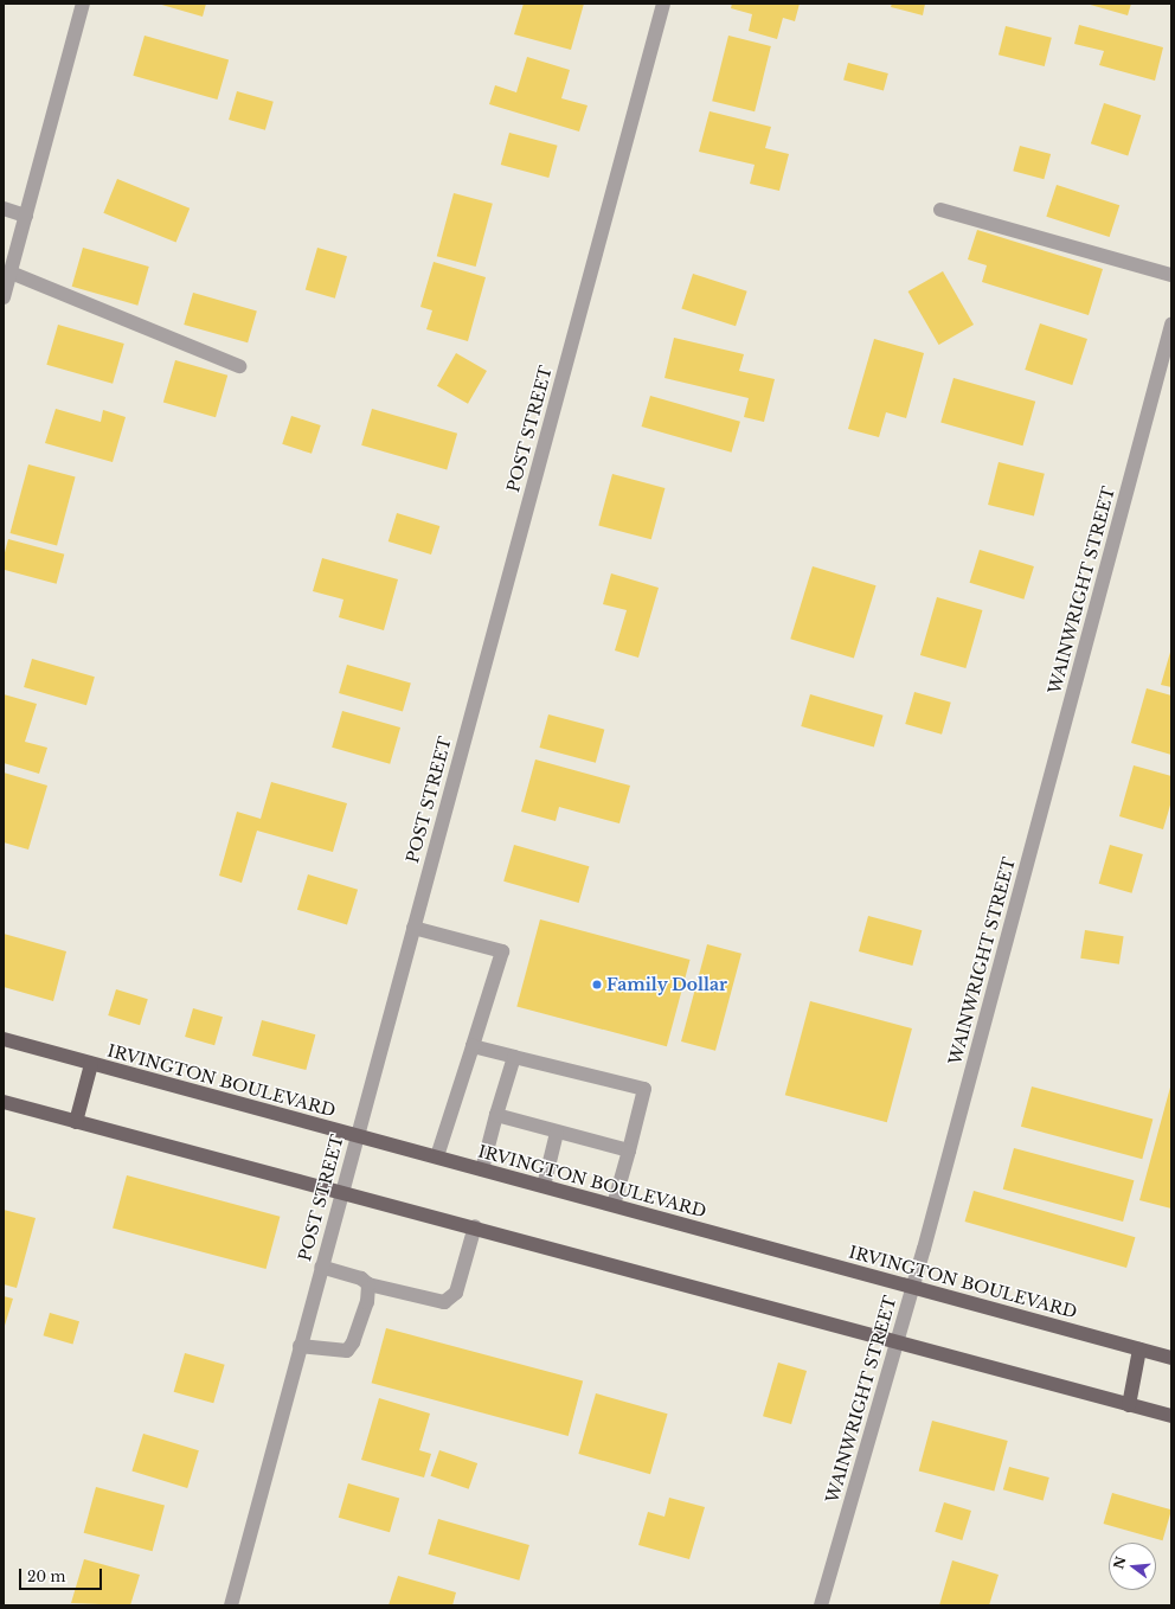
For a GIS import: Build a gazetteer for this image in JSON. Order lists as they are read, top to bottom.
{
  "streets": {
    "main road": ["IRVINGTON BOULEVARD"],
    "street": ["POST STREET", "WAINWRIGHT STREET"]
  },
  "crossings": [
    ["POST STREET", "IRVINGTON BOULEVARD"],
    ["WAINWRIGHT STREET", "IRVINGTON BOULEVARD"]
  ],
  "places": ["Family Dollar"],
  "scale_bar": "20 m",
  "north": "left"
}
